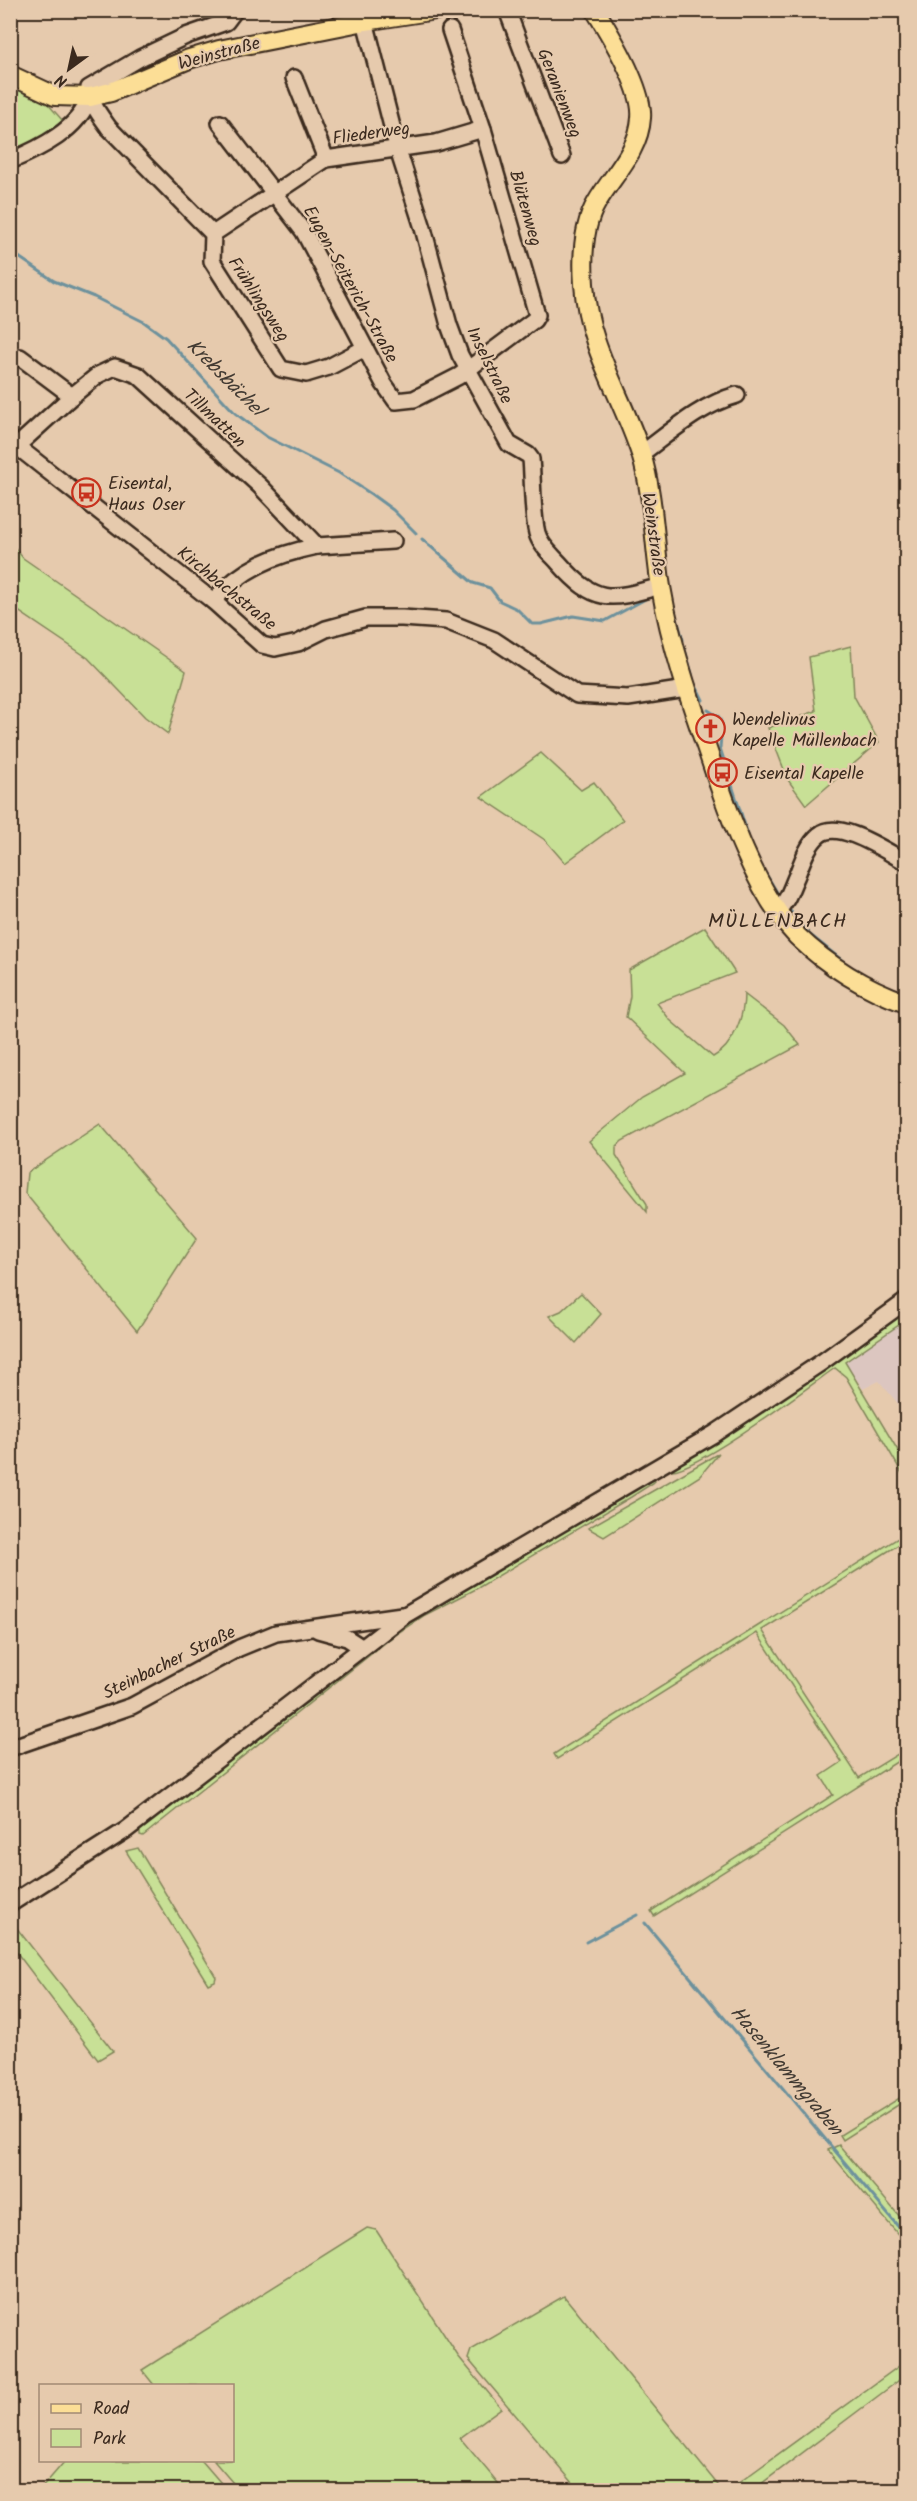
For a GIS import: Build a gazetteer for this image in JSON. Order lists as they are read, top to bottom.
{
  "streets": {
    "main road": ["Weinstraße"],
    "street": [
      "Geranienweg",
      "Fliederweg",
      "Blütenweg",
      "Eugen-Seiterich-Straße",
      "Frühlingsweg",
      "Inselstraße",
      "Tillmatten",
      "Kirchbachstraße",
      "Steinbacher Straße"
    ]
  },
  "crossings": [
    ["Weinstraße", "Inselstraße"],
    ["Weinstraße", "Kirchbachstraße"],
    ["Fliederweg", "Blütenweg"],
    ["Fliederweg", "Eugen-Seiterich-Straße"],
    ["Fliederweg", "Frühlingsweg"],
    ["Fliederweg", "Inselstraße"],
    ["Blütenweg", "Eugen-Seiterich-Straße"],
    ["Blütenweg", "Inselstraße"],
    ["Eugen-Seiterich-Straße", "Frühlingsweg"],
    ["Eugen-Seiterich-Straße", "Inselstraße"],
    ["Tillmatten", "Kirchbachstraße"]
  ],
  "districts": ["MÜLLENBACH"],
  "water": ["Krebsbächel", "Hasenklammgraben"],
  "places": {
    "bus stop": ["Eisental, Haus Oser", "Eisental Kapelle"],
    "church": ["Wendelinus Kapelle Müllenbach"]
  },
  "legend": ["Road", "Park"],
  "north": "bottom left"
}
